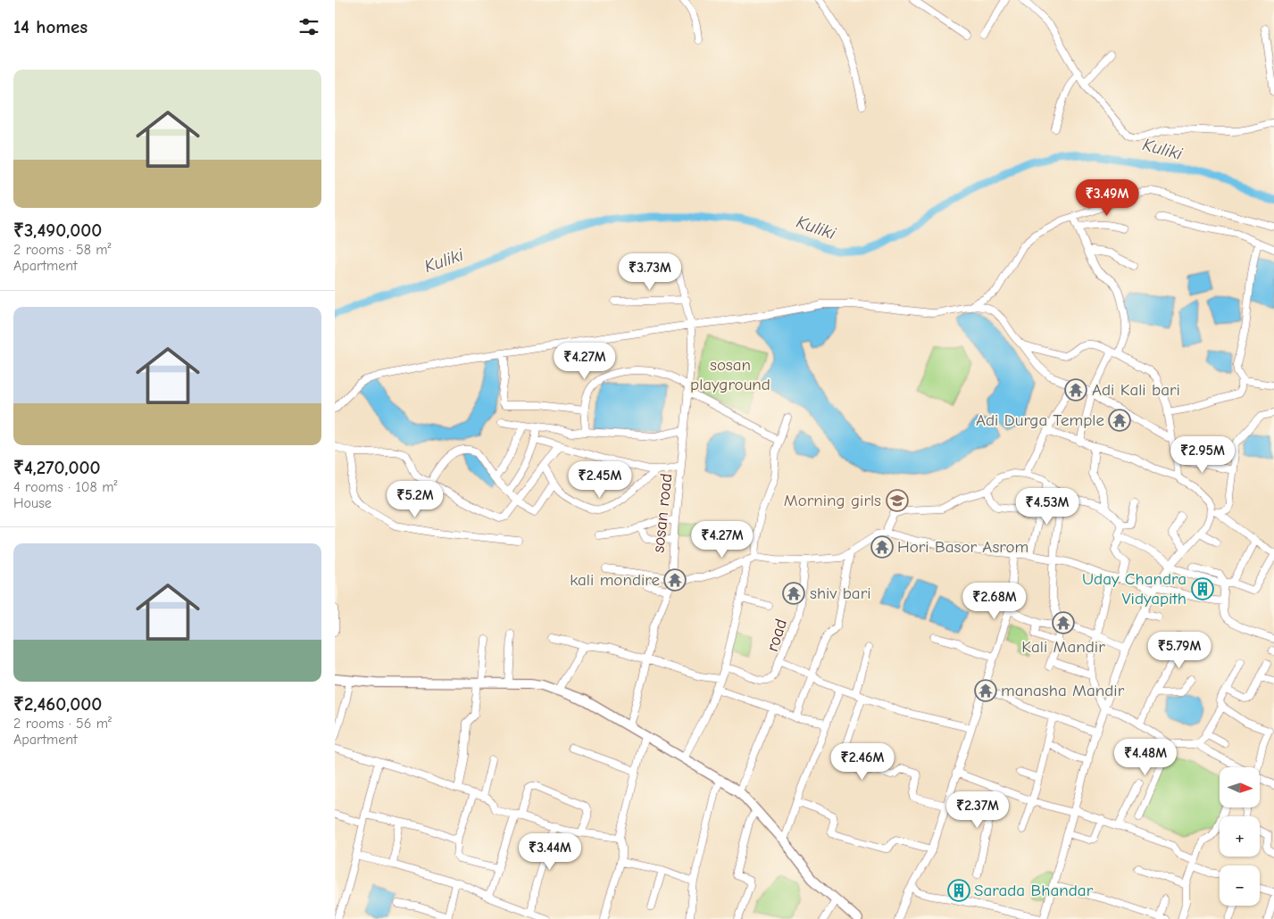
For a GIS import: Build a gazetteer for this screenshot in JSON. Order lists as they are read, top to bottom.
{
  "streets": {
    "street": ["sosan road", "road"]
  },
  "water": ["Kuliki"],
  "parks": ["sosan playground"],
  "places": {
    "temple": [
      "Adi Kali bari",
      "Adi Durga Temple",
      "Hori Basor Asrom",
      "kali mondire",
      "shiv bari",
      "Kali Mandir",
      "manasha Mandir"
    ],
    "school or university": ["Morning girls"],
    "building": ["Uday Chandra Vidyapith", "Sarada Bhandar"]
  },
  "north": "right",
  "page": {
    "heading": "14 homes",
    "list": [
      {
        "name": "₹3,490,000",
        "note": "2 rooms · 58 m² · Apartment"
      },
      {
        "name": "₹4,270,000",
        "note": "4 rooms · 108 m² · House"
      },
      {
        "name": "₹2,460,000",
        "note": "2 rooms · 56 m² · Apartment"
      }
    ],
    "price": [
      "₹3.49M",
      "₹3.73M",
      "₹4.27M",
      "₹2.95M",
      "₹2.45M",
      "₹5.2M",
      "₹4.53M",
      "₹4.27M",
      "₹2.68M",
      "₹5.79M",
      "₹4.48M",
      "₹2.46M",
      "₹2.37M",
      "₹3.44M"
    ],
    "map_buttons": ["+", "−"]
  }
}
